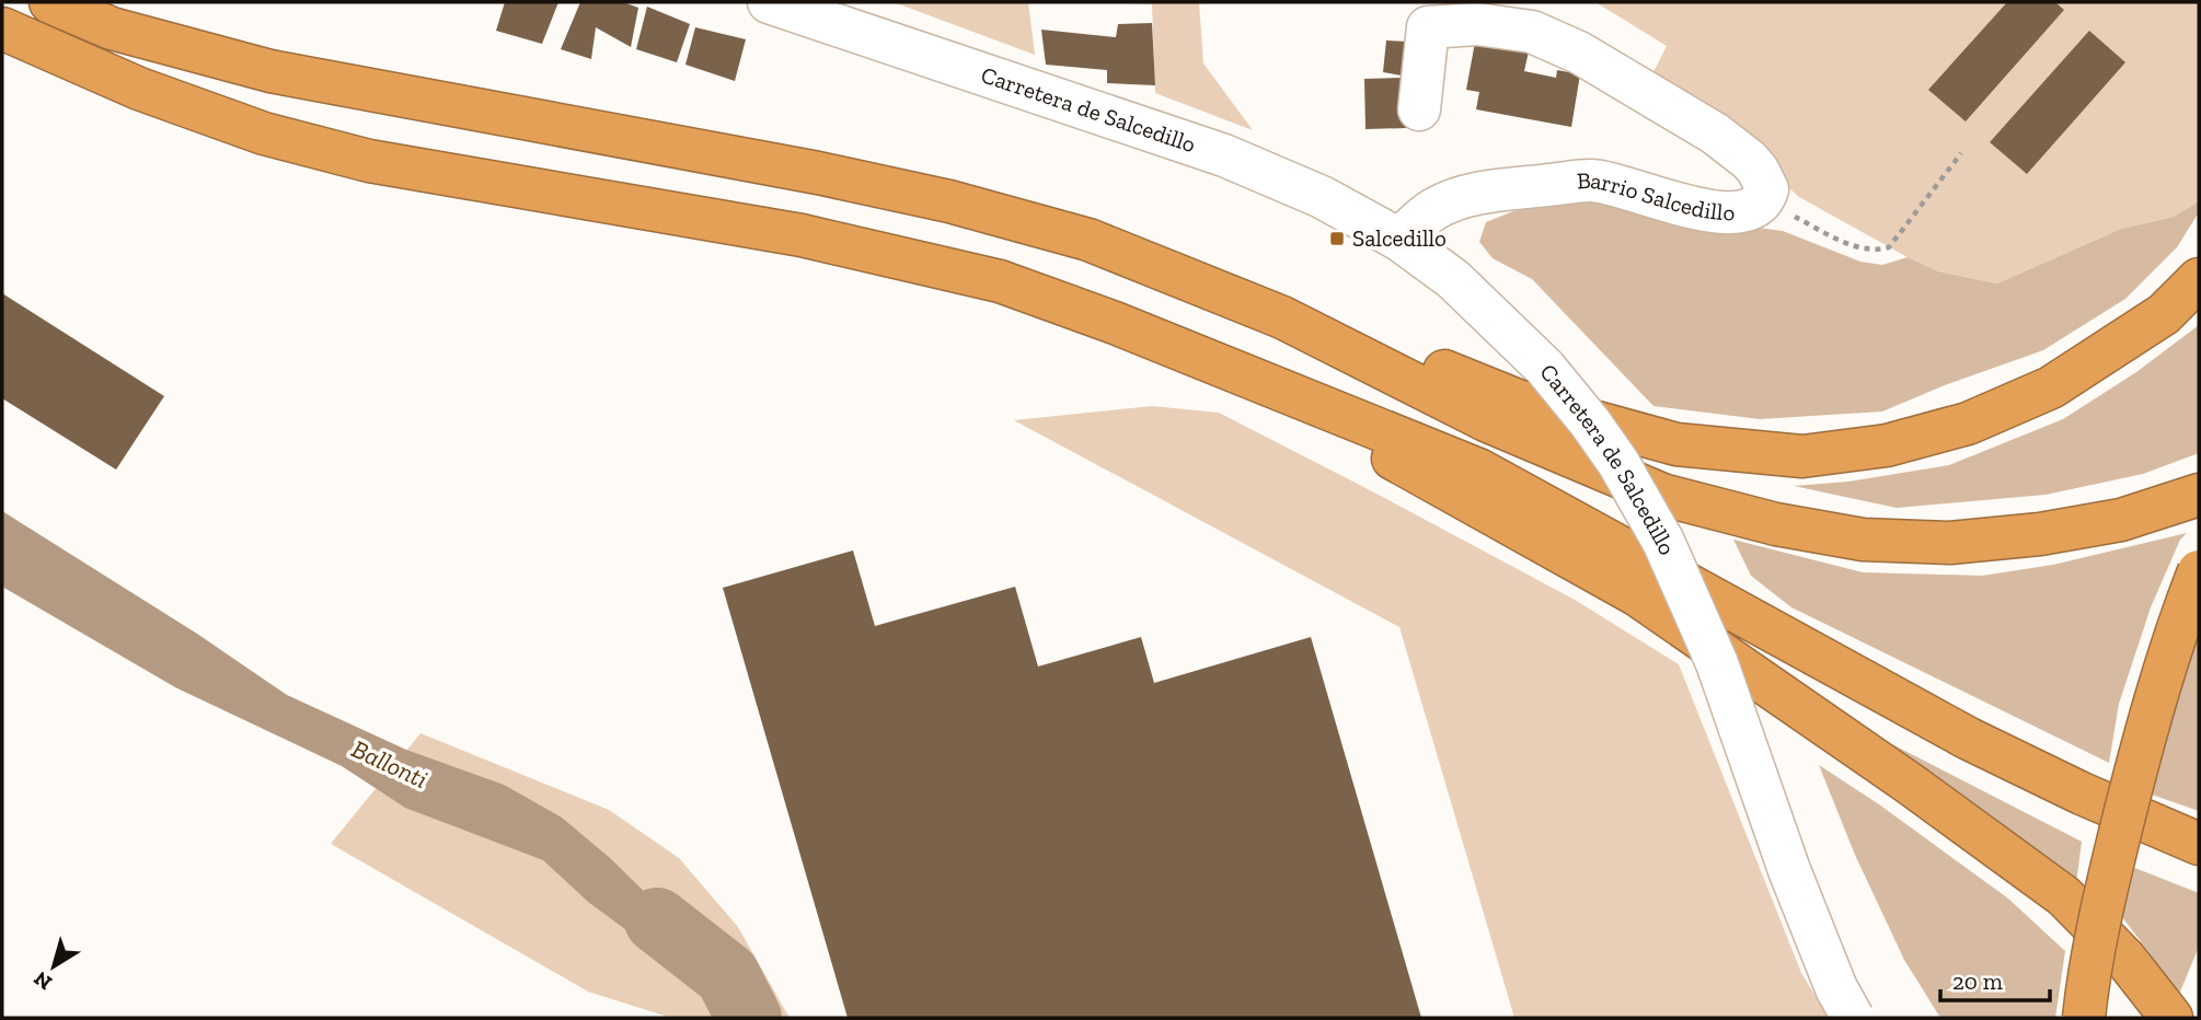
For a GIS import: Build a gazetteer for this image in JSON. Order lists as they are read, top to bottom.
{
  "streets": {
    "street": ["Carretera de Salcedillo", "Barrio Salcedillo"]
  },
  "crossings": [
    ["Carretera de Salcedillo", "Barrio Salcedillo"]
  ],
  "water": ["Ballonti"],
  "places": {
    "transit": ["Salcedillo"]
  },
  "scale_bar": "20 m",
  "north": "bottom left"
}
